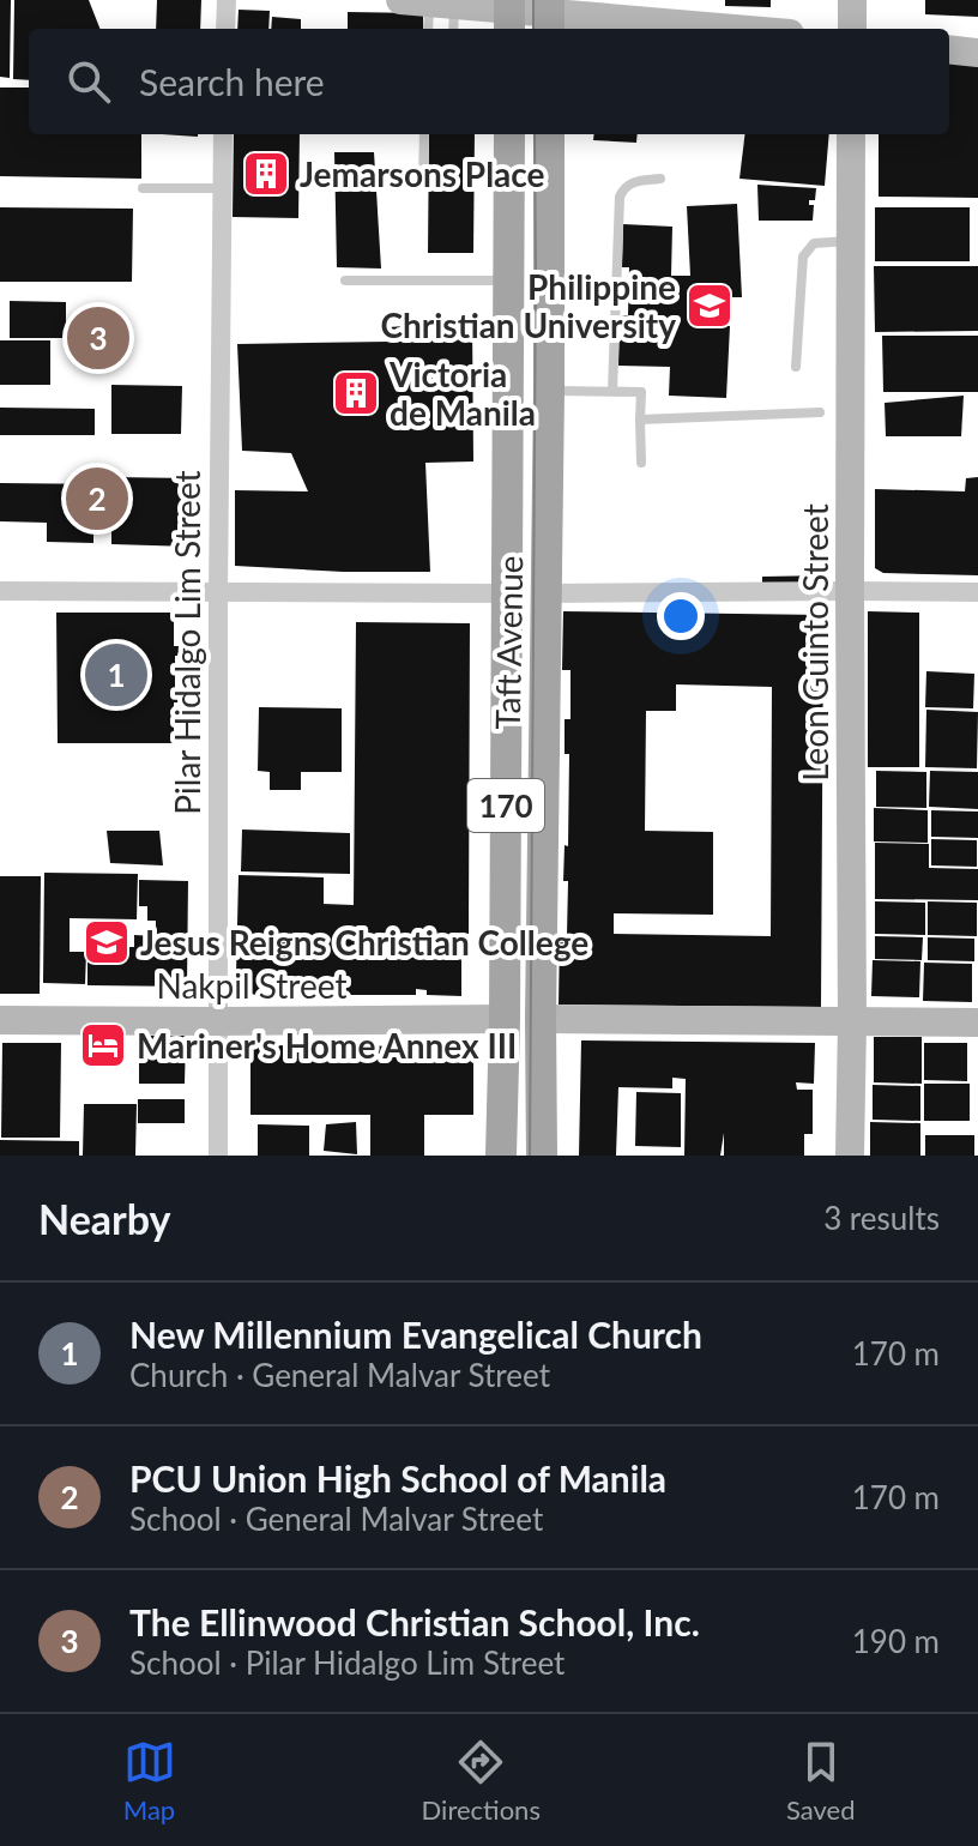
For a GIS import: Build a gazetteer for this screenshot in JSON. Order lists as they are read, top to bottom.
{
  "streets": {
    "main road": ["Taft Avenue", "170"],
    "street": ["Pilar Hidalgo Lim Street", "Leon Guinto Street", "Nakpil Street"]
  },
  "crossings": [
    ["Pilar Hidalgo Lim Street", "Nakpil Street"],
    ["Taft Avenue", "Nakpil Street"]
  ],
  "places": {
    "building": ["Jemarsons Place", "Victoria de Manila"],
    "school or university": ["Philippine Christian University", "Jesus Reigns Christian College"],
    "hotel": ["Mariner's Home Annex III"]
  },
  "page": {
    "search": "Search here",
    "pins": ["3", "2", "1"],
    "heading": ["Nearby", "3 results"],
    "list": [
      {
        "mark": "1",
        "name": "New Millennium Evangelical Church",
        "note": "Church · General Malvar Street",
        "value": "170 m"
      },
      {
        "mark": "2",
        "name": "PCU Union High School of Manila",
        "note": "School · General Malvar Street",
        "value": "170 m"
      },
      {
        "mark": "3",
        "name": "The Ellinwood Christian School, Inc.",
        "note": "School · Pilar Hidalgo Lim Street",
        "value": "190 m"
      }
    ],
    "nav": ["Map", "Directions", "Saved"]
  }
}
